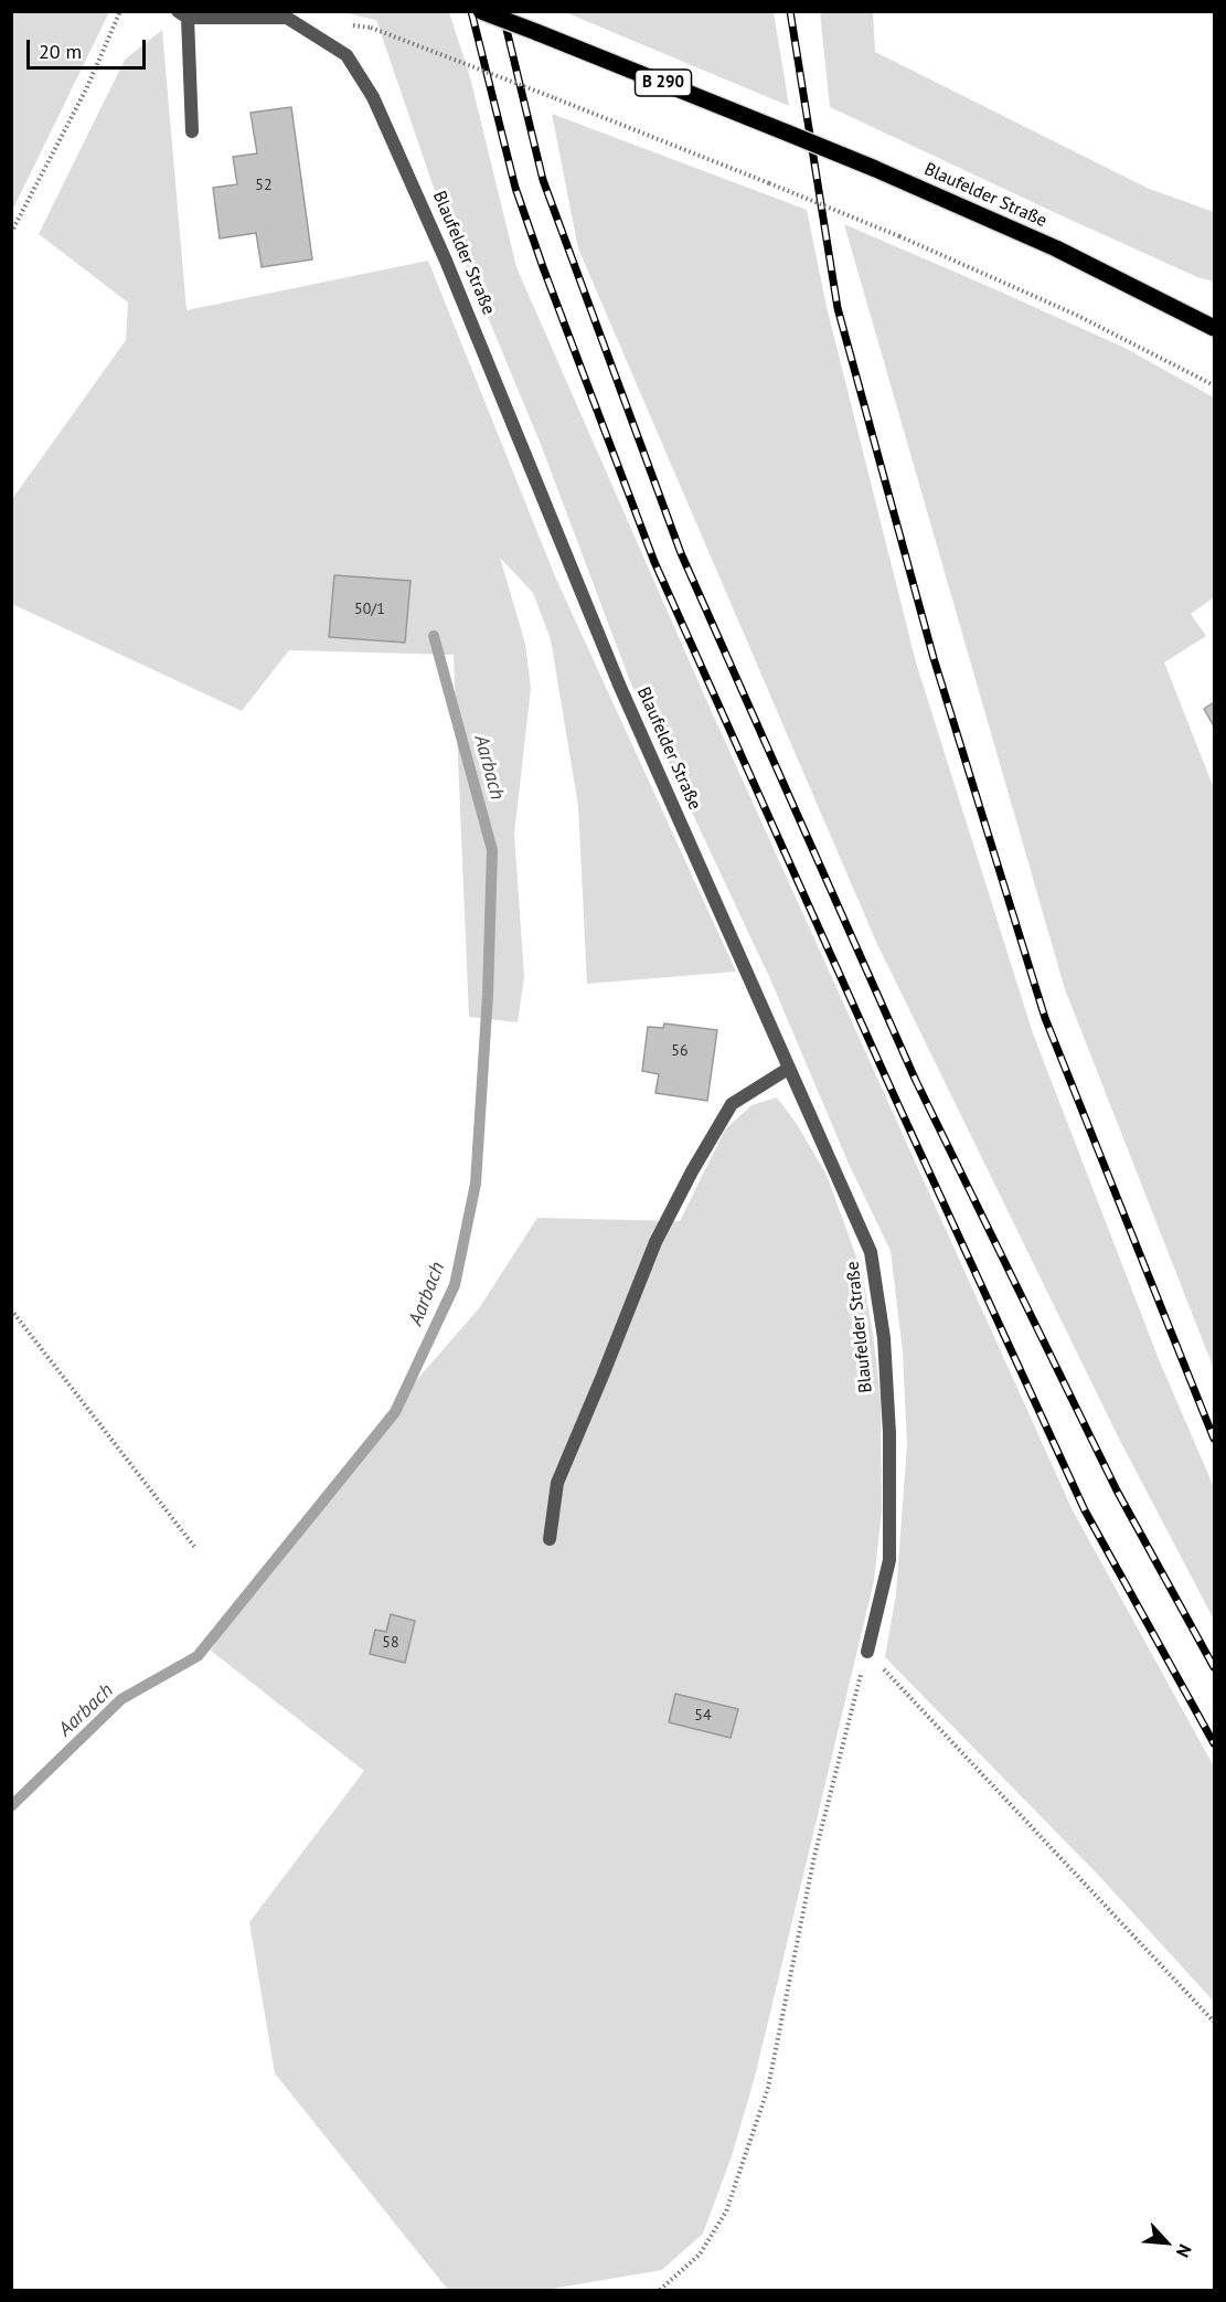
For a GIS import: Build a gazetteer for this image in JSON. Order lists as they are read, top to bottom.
{
  "streets": {
    "main road": ["B 290", "Blaufelder Straße"]
  },
  "water": ["Aarbach"],
  "house_numbers": [
    "52",
    "50/1",
    "56",
    "58",
    "54"
  ],
  "scale_bar": "20 m",
  "north": "bottom right"
}
